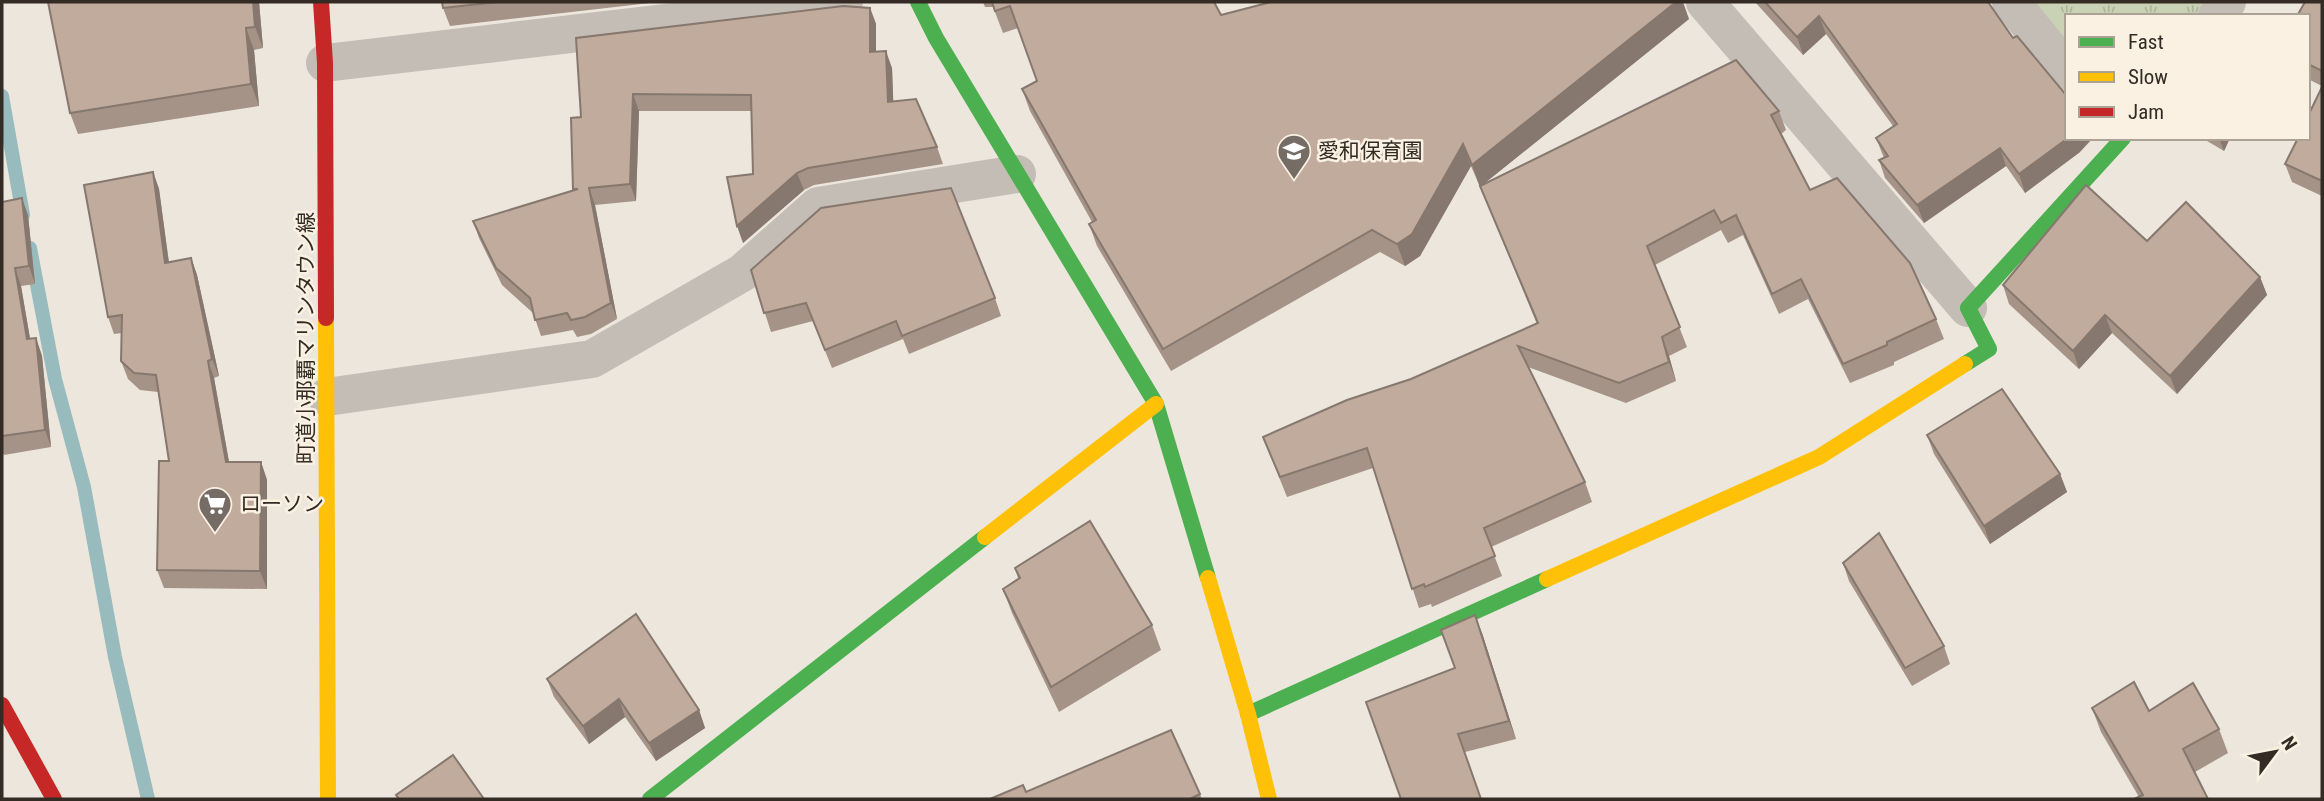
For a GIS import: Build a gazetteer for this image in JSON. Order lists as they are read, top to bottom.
{
  "streets": {
    "street": ["町道小那覇マリンタウン線"]
  },
  "places": {
    "school or university": ["愛和保育園"],
    "supermarket": ["ローソン"]
  },
  "legend": ["Fast", "Slow", "Jam"],
  "north": "top right"
}
